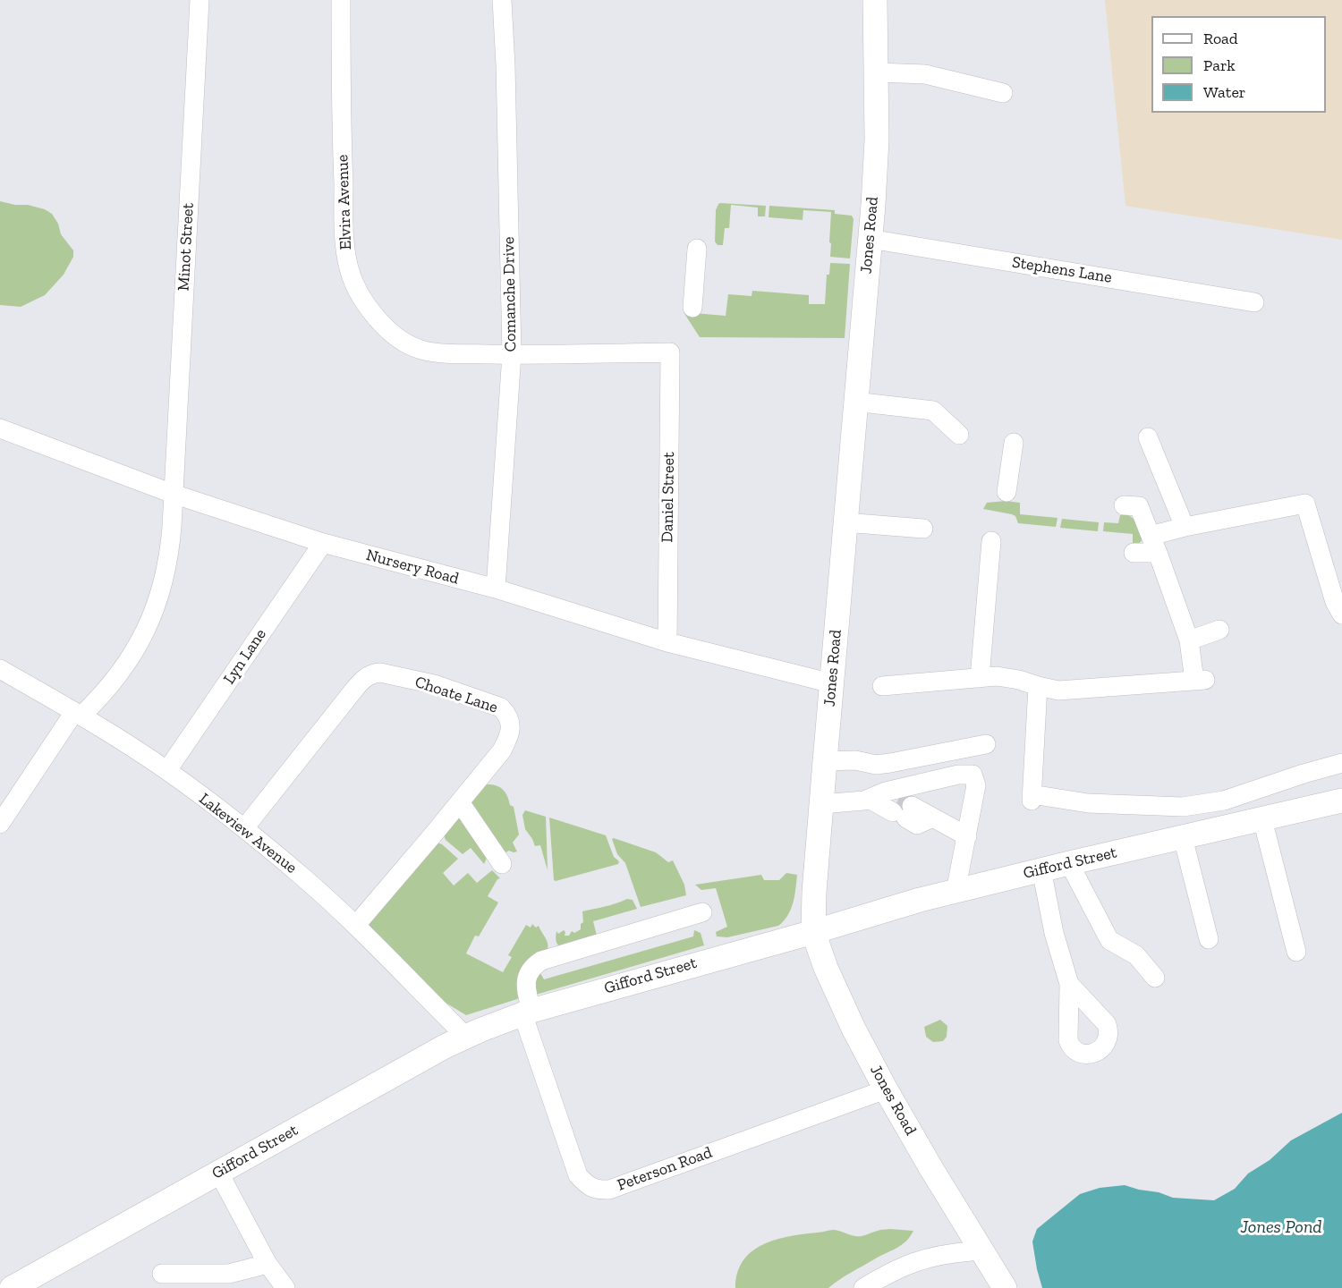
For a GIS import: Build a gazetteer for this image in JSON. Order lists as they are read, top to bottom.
{
  "streets": {
    "main road": ["Jones Road", "Gifford Street"],
    "street": [
      "Elvira Avenue",
      "Minot Street",
      "Stephens Lane",
      "Comanche Drive",
      "Daniel Street",
      "Nursery Road",
      "Lyn Lane",
      "Choate Lane",
      "Lakeview Avenue",
      "Peterson Road"
    ]
  },
  "crossings": [
    ["Elvira Avenue", "Comanche Drive"],
    ["Elvira Avenue", "Daniel Street"],
    ["Jones Road", "Stephens Lane"],
    ["Jones Road", "Nursery Road"],
    ["Jones Road", "Gifford Street"],
    ["Jones Road", "Peterson Road"],
    ["Minot Street", "Nursery Road"],
    ["Minot Street", "Lakeview Avenue"],
    ["Comanche Drive", "Nursery Road"],
    ["Daniel Street", "Nursery Road"],
    ["Nursery Road", "Lyn Lane"],
    ["Lyn Lane", "Lakeview Avenue"],
    ["Choate Lane", "Lakeview Avenue"],
    ["Lakeview Avenue", "Gifford Street"],
    ["Gifford Street", "Peterson Road"]
  ],
  "water": ["Jones Pond"],
  "legend": ["Road", "Park", "Water"]
}
